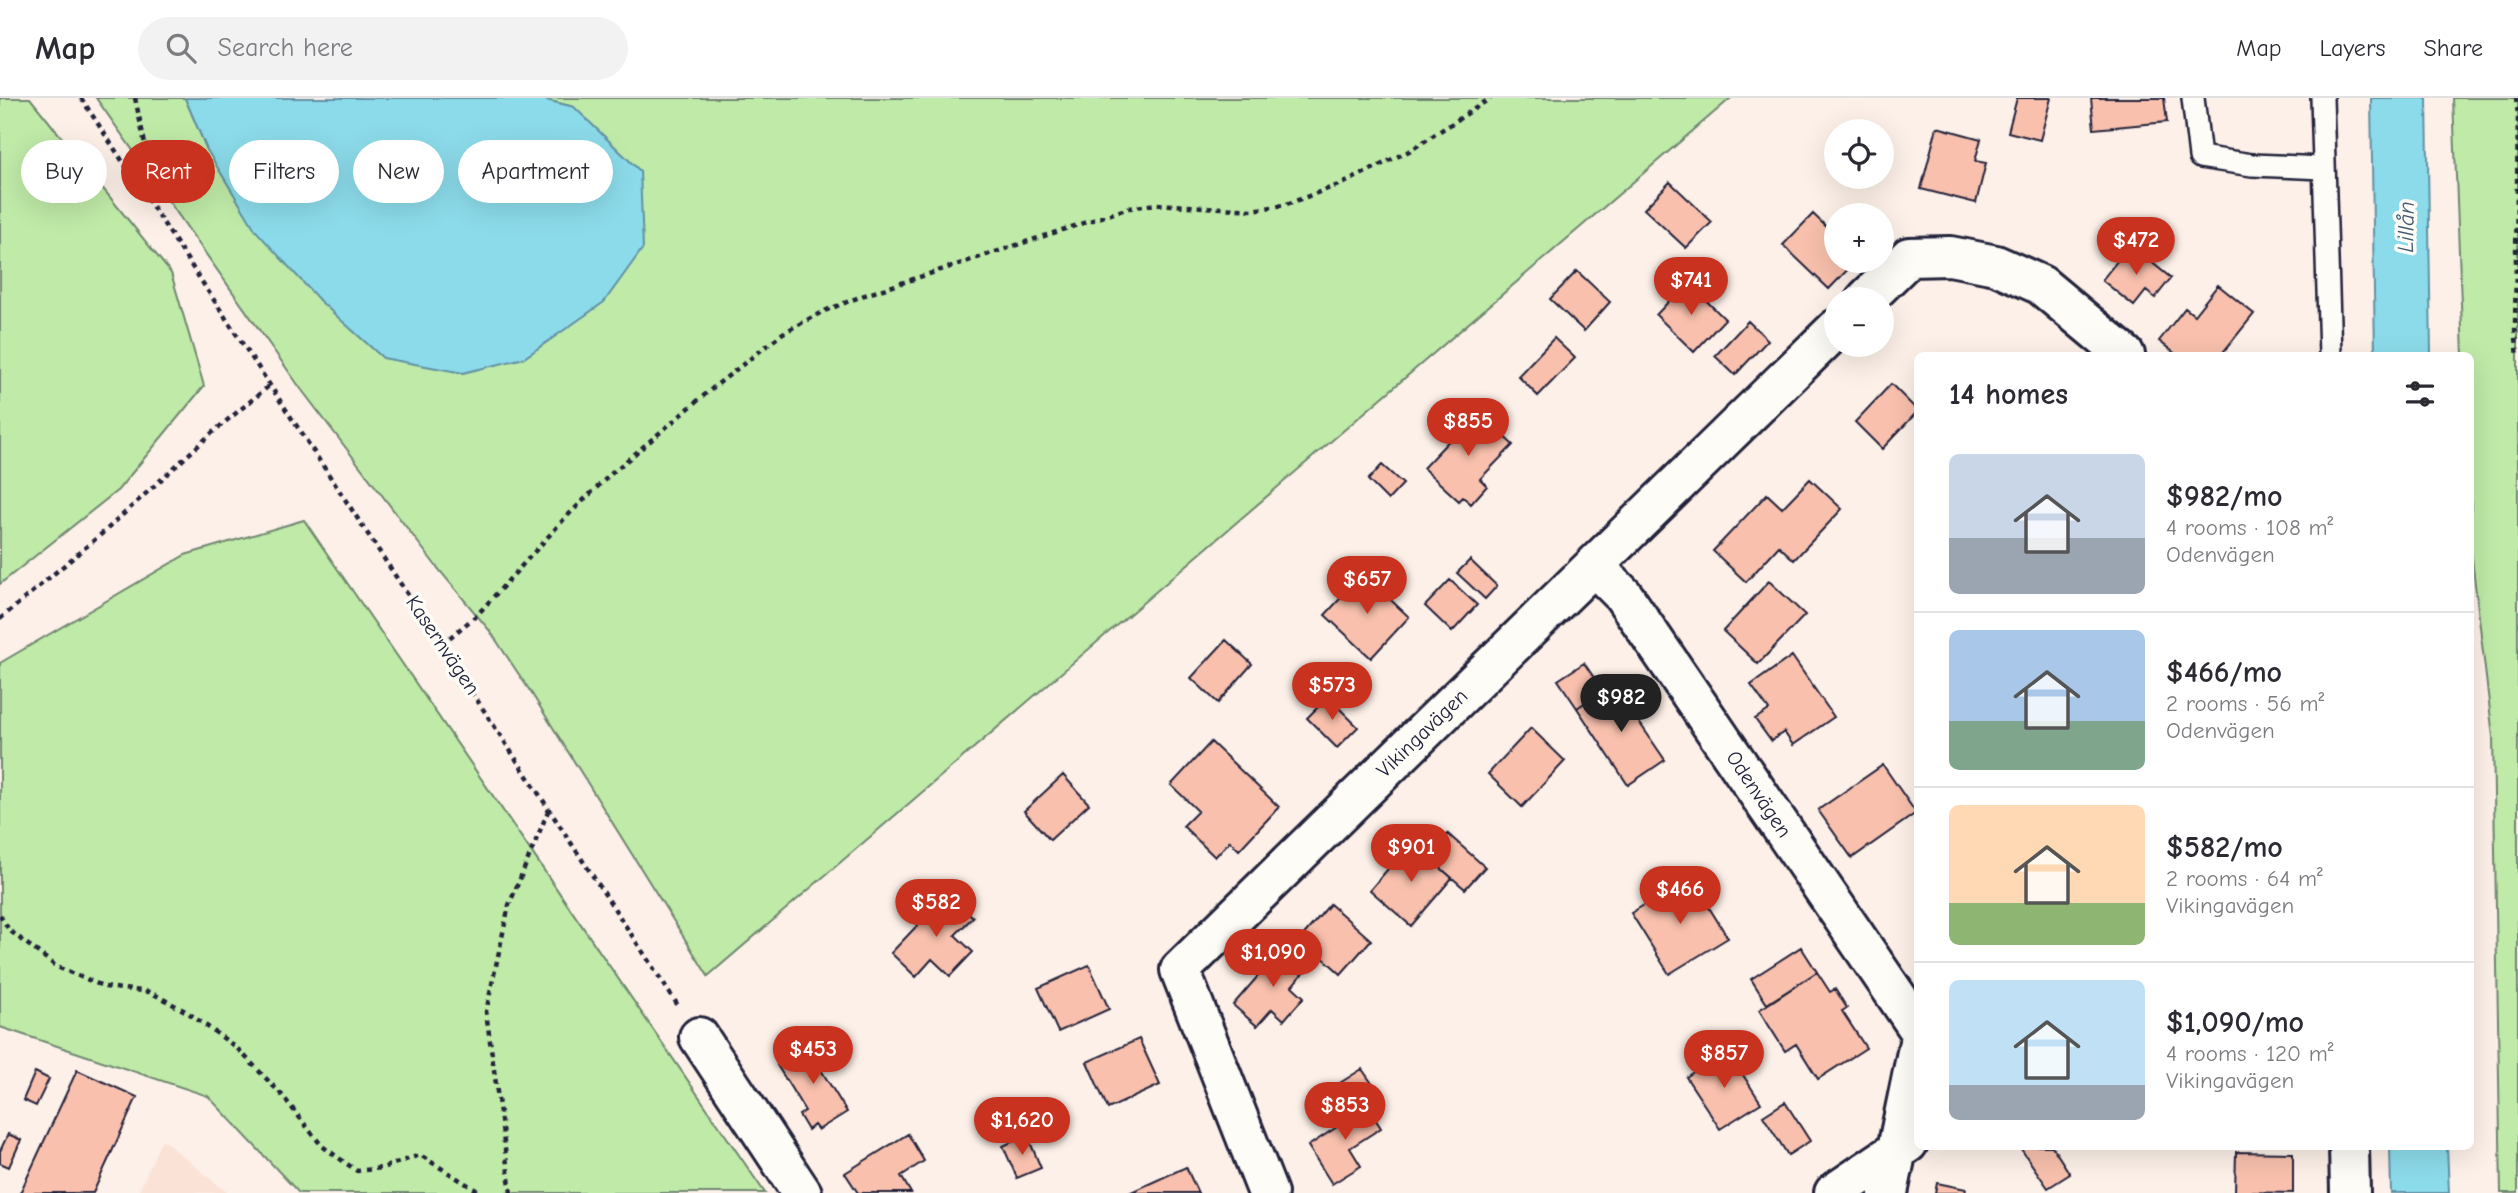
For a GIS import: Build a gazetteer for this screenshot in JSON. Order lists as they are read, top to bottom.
{
  "streets": {
    "street": ["Vikingavägen", "Odenvägen"],
    "path": ["Kasernvägen"]
  },
  "crossings": [
    ["Vikingavägen", "Odenvägen"]
  ],
  "water": ["Lillån"],
  "page": {
    "header": "Map",
    "search": "Search here",
    "nav": ["Map", "Layers", "Share"],
    "map_buttons": ["+", "−"],
    "chip": [
      "Buy",
      "Rent",
      "Filters",
      "New",
      "Apartment"
    ],
    "price": [
      "$472",
      "$741",
      "$855",
      "$657",
      "$573",
      "$982",
      "$901",
      "$466",
      "$582",
      "$1,090",
      "$453",
      "$857",
      "$853",
      "$1,620"
    ],
    "heading": "14 homes",
    "list": [
      {
        "name": "$982/mo",
        "note": "4 rooms · 108 m² · Odenvägen"
      },
      {
        "name": "$466/mo",
        "note": "2 rooms · 56 m² · Odenvägen"
      },
      {
        "name": "$582/mo",
        "note": "2 rooms · 64 m² · Vikingavägen"
      },
      {
        "name": "$1,090/mo",
        "note": "4 rooms · 120 m² · Vikingavägen"
      }
    ]
  }
}
